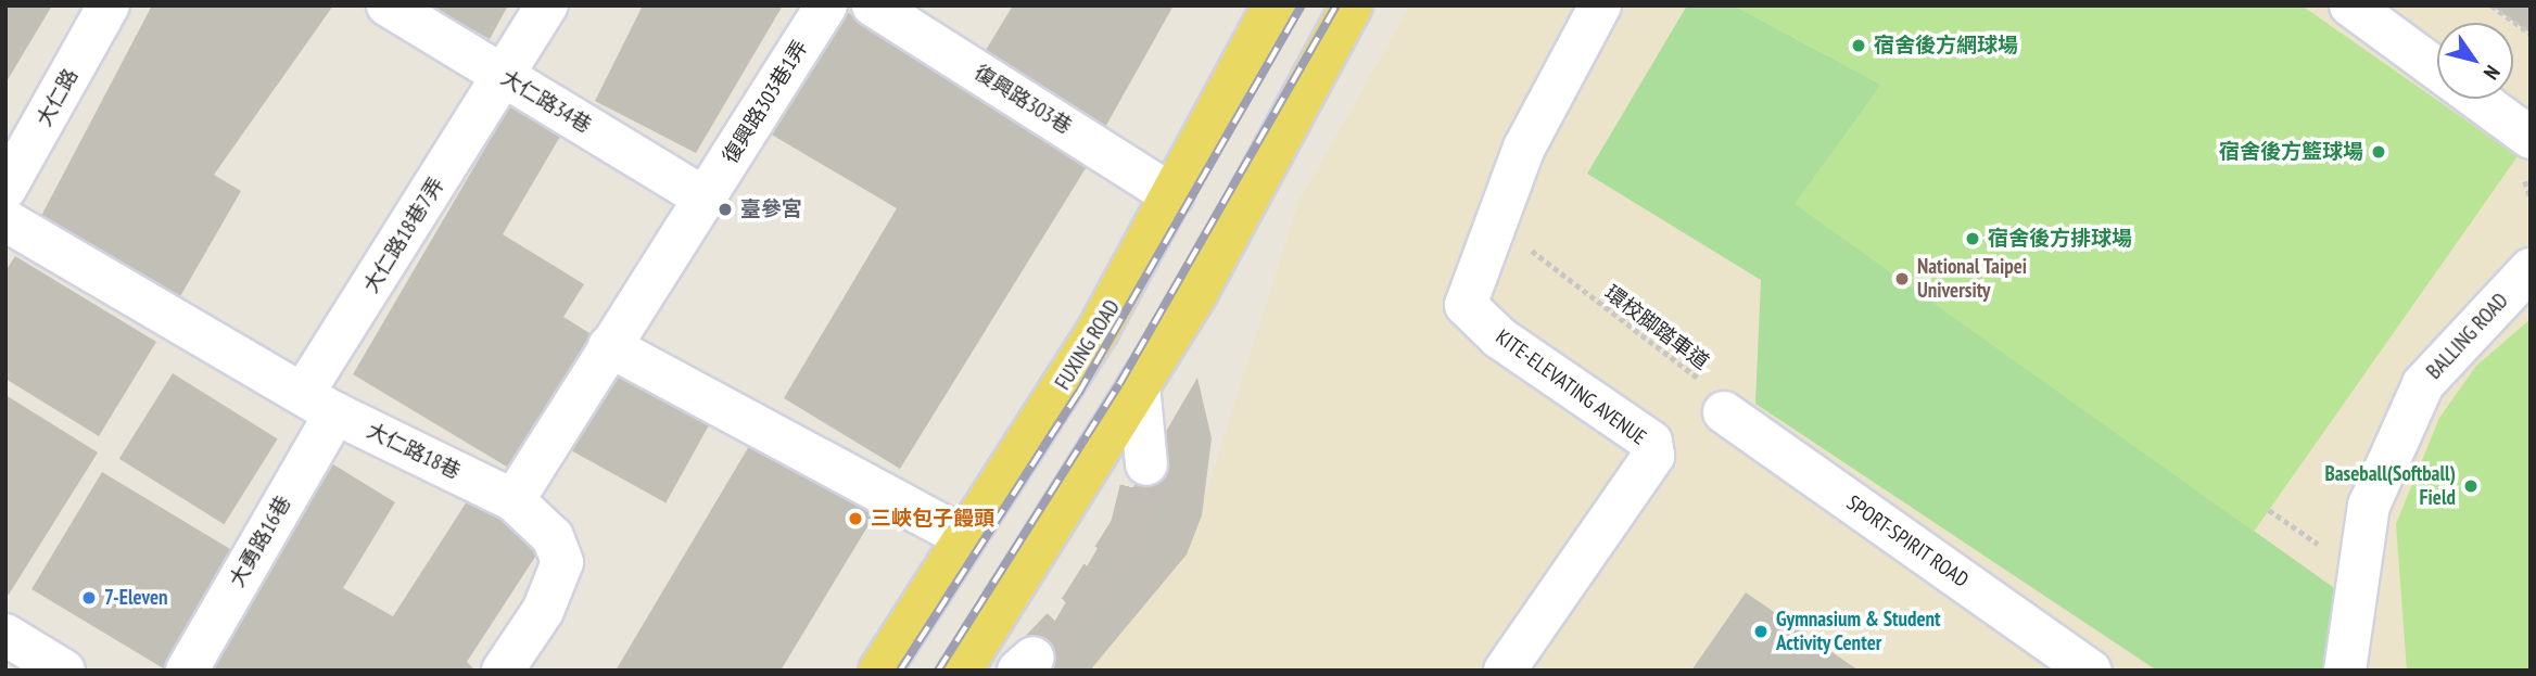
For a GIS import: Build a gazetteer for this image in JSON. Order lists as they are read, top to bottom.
{
  "streets": {
    "main road": ["FUXING ROAD"],
    "street": [
      "大仁路",
      "復興路303巷",
      "大仁路34巷",
      "復興路303巷1弄",
      "大仁路18巷7弄",
      "BALLING ROAD",
      "KITE-ELEVATING AVENUE",
      "大仁路18巷",
      "大勇路16巷",
      "SPORT-SPIRIT ROAD"
    ],
    "path": ["環校脚踏車道"]
  },
  "crossings": [
    ["復興路303巷", "FUXING ROAD"],
    ["大仁路34巷", "復興路303巷1弄"],
    ["大仁路34巷", "大仁路18巷7弄"],
    ["大仁路18巷7弄", "大仁路18巷"],
    ["大仁路18巷7弄", "大勇路16巷"],
    ["環校脚踏車道", "SPORT-SPIRIT ROAD"],
    ["大仁路18巷", "大勇路16巷"]
  ],
  "places": [
    "宿舍後方網球場",
    "宿舍後方籃球場",
    "臺參宮",
    "宿舍後方排球場",
    "National Taipei University",
    "Baseball(Softball) Field",
    "三峽包子饅頭",
    "7-Eleven",
    "Gymnasium & Student Activity Center"
  ],
  "north": "bottom right"
}
